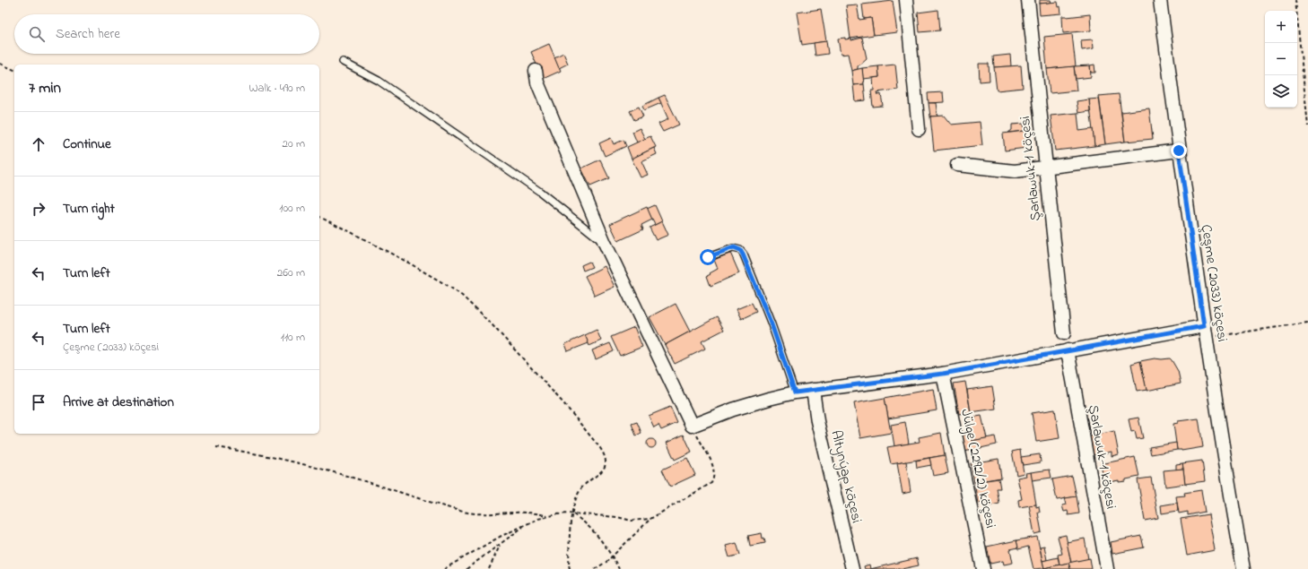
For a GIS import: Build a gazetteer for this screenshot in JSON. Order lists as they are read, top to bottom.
{
  "streets": {
    "street": [
      "Şarlawuk-1 köçesi",
      "Çeşme (2033) köçesi",
      "Jülge (2292/2) köçesi",
      "Altynýap köçesi"
    ]
  },
  "page": {
    "map_buttons": ["+", "−"],
    "search": "Search here",
    "heading": ["7 min", "Walk · 490 m"],
    "list": [
      ["Continue", "20 m"],
      ["Turn right", "100 m"],
      ["Turn left", "260 m"],
      ["Turn left", "Çeşme (2033) köçesi", "110 m"],
      "Arrive at destination"
    ]
  }
}
